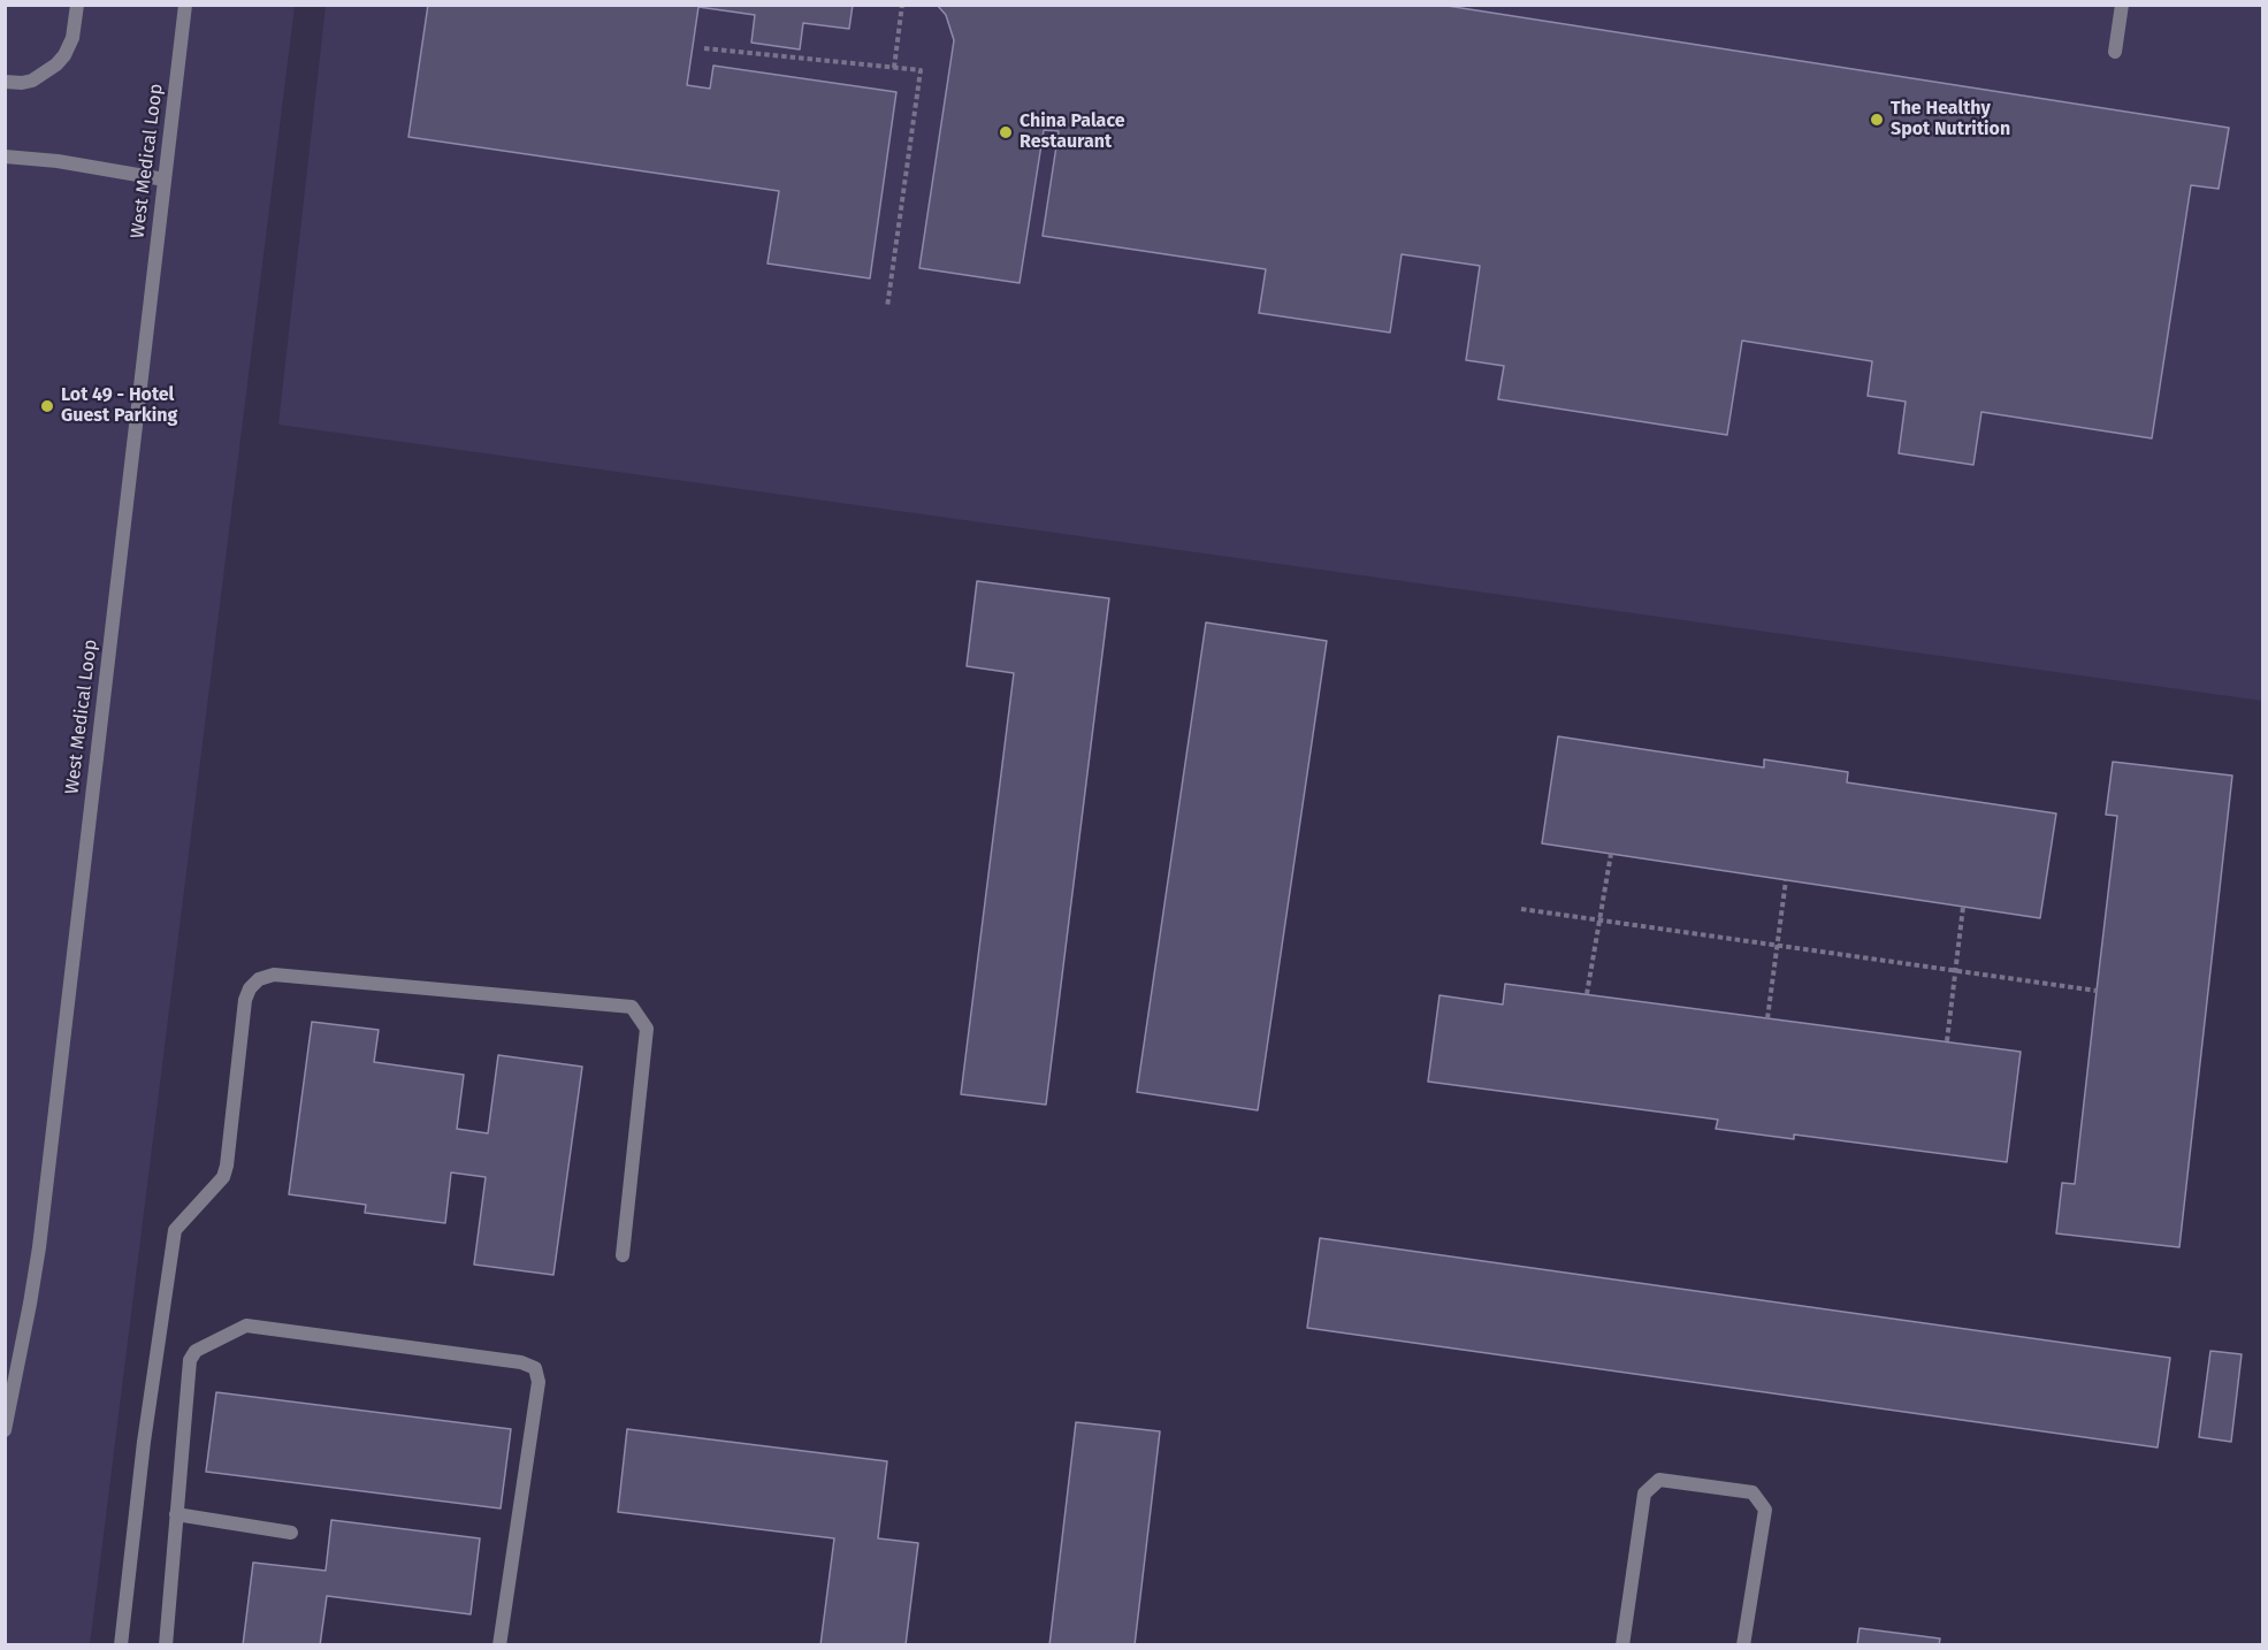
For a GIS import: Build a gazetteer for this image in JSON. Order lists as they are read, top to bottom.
{
  "streets": {
    "street": ["West Medical Loop"]
  },
  "places": ["The Healthy Spot Nutrition", "China Palace Restaurant", "Lot 49 - Hotel Guest Parking"]
}
